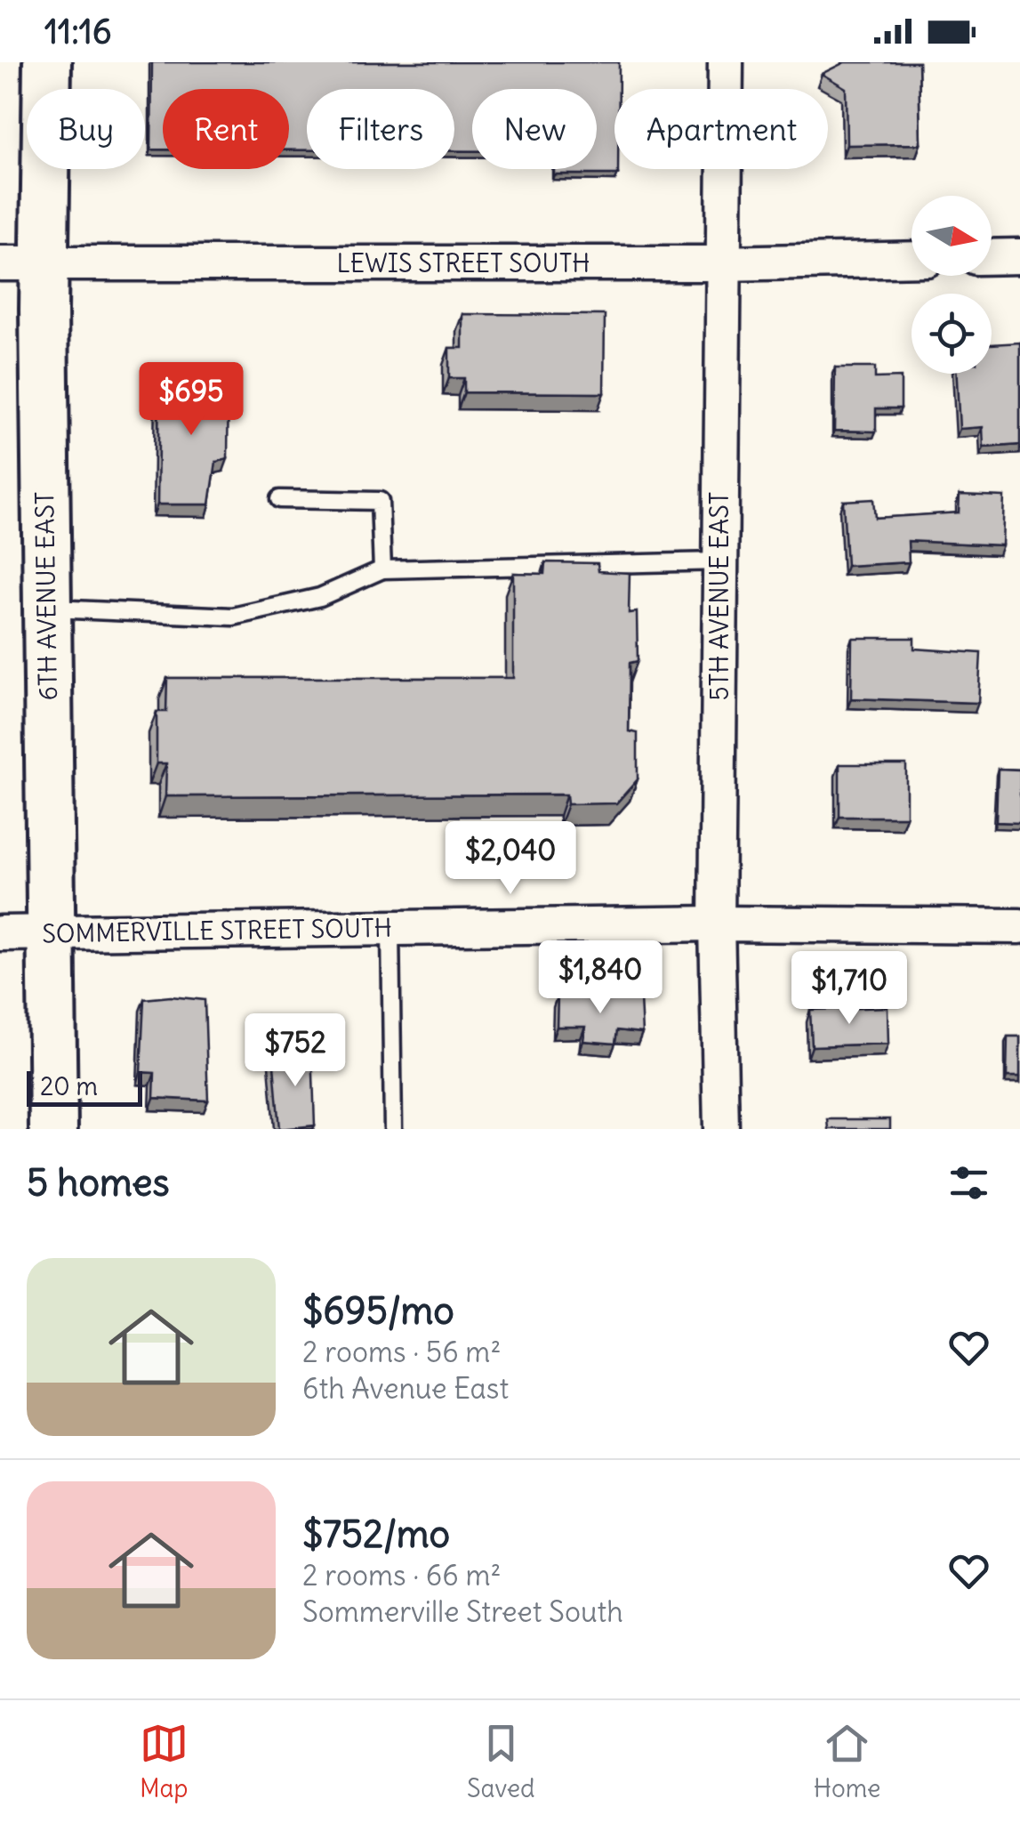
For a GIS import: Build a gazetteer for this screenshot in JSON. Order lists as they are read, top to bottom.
{
  "streets": {
    "street": [
      "LEWIS STREET SOUTH",
      "6TH AVENUE EAST",
      "5TH AVENUE EAST",
      "SOMMERVILLE STREET SOUTH"
    ]
  },
  "crossings": [
    ["LEWIS STREET SOUTH", "6TH AVENUE EAST"],
    ["LEWIS STREET SOUTH", "5TH AVENUE EAST"],
    ["6TH AVENUE EAST", "SOMMERVILLE STREET SOUTH"],
    ["5TH AVENUE EAST", "SOMMERVILLE STREET SOUTH"]
  ],
  "scale_bar": "20 m",
  "north": "right",
  "page": {
    "status": "11:16",
    "chip": [
      "Buy",
      "Rent",
      "Filters",
      "New",
      "Apartment"
    ],
    "price": [
      "$695",
      "$2,040",
      "$1,840",
      "$1,710",
      "$752"
    ],
    "scale": "20 m",
    "heading": "5 homes",
    "list": [
      {
        "name": "$695/mo",
        "note": "2 rooms · 56 m² · 6th Avenue East"
      },
      {
        "name": "$752/mo",
        "note": "2 rooms · 66 m² · Sommerville Street South"
      }
    ],
    "tabs": ["Map", "Saved", "Home"]
  }
}
